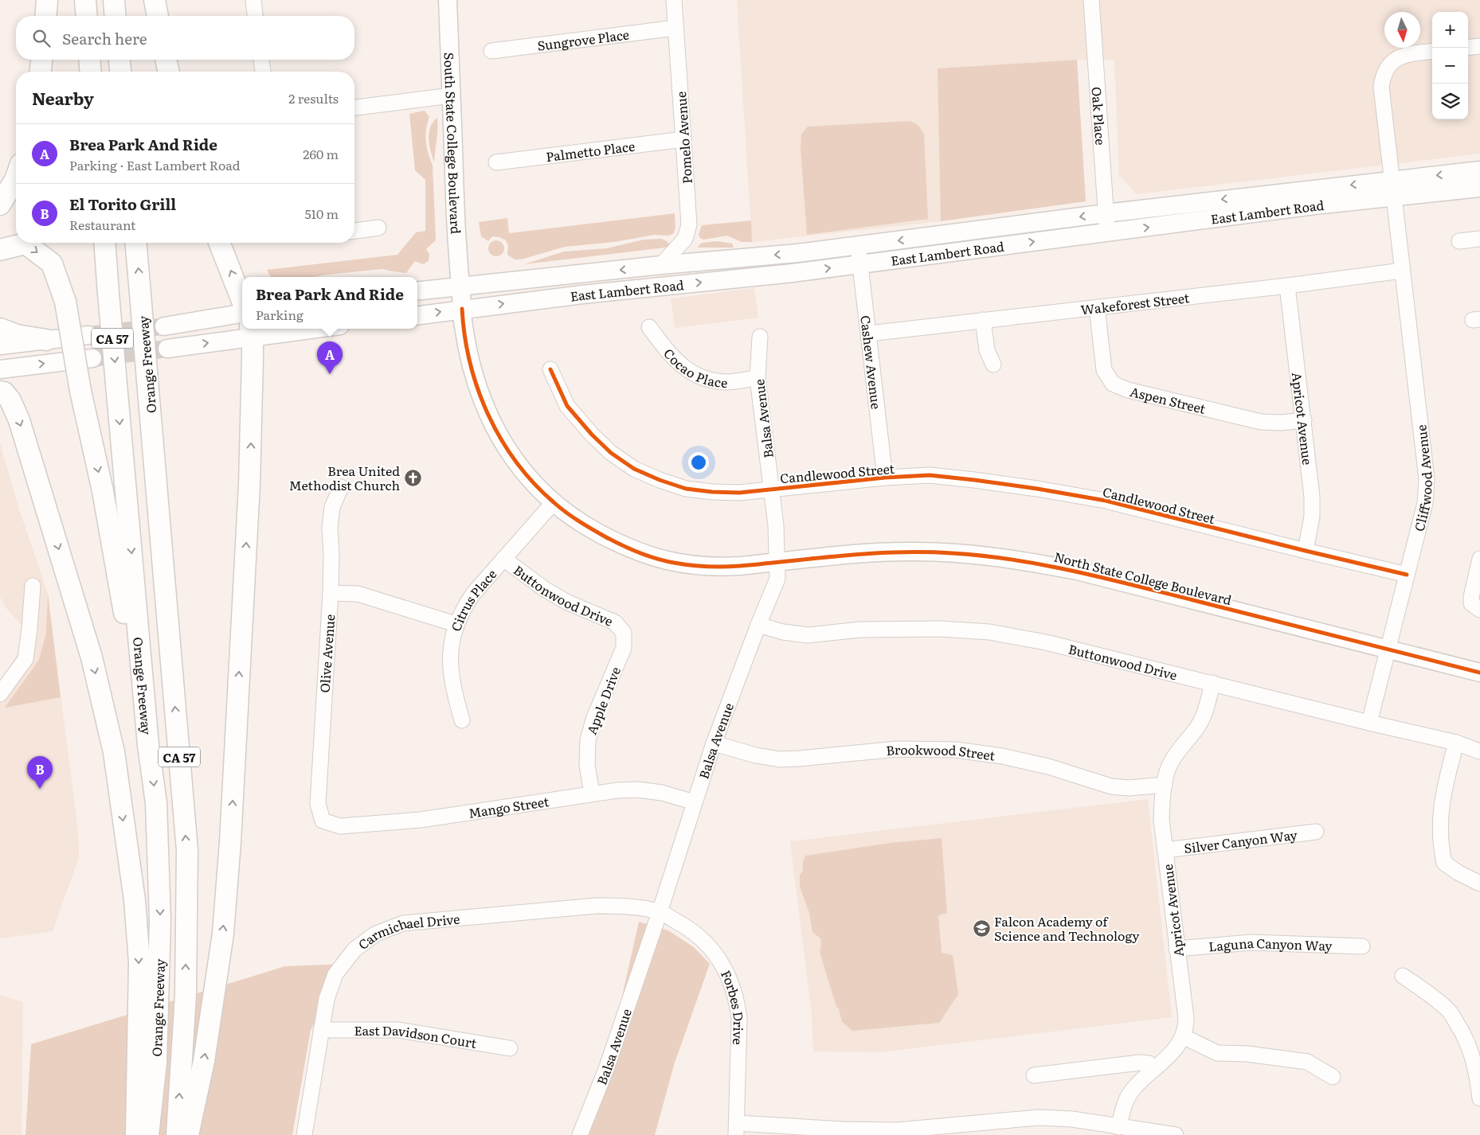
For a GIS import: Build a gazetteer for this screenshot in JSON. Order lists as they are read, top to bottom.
{
  "streets": {
    "highway": ["CA 57", "Orange Freeway"],
    "main road": ["South State College Boulevard", "East Lambert Road", "North State College Boulevard"],
    "street": [
      "Sungrove Place",
      "Oak Place",
      "Pomelo Avenue",
      "Palmetto Place",
      "Wakeforest Street",
      "Cashew Avenue",
      "Cocao Place",
      "Aspen Street",
      "Balsa Avenue",
      "Apricot Avenue",
      "Candlewood Street",
      "Cliffwood Avenue",
      "Buttonwood Drive",
      "Citrus Place",
      "Olive Avenue",
      "Apple Drive",
      "Brookwood Street",
      "Mango Street",
      "Silver Canyon Way",
      "Carmichael Drive",
      "Laguna Canyon Way",
      "Forbes Drive",
      "East Davidson Court"
    ]
  },
  "crossings": [
    ["Sungrove Place", "Pomelo Avenue"],
    ["Oak Place", "East Lambert Road"],
    ["Pomelo Avenue", "Palmetto Place"],
    ["Pomelo Avenue", "East Lambert Road"],
    ["South State College Boulevard", "East Lambert Road"],
    ["South State College Boulevard", "North State College Boulevard"],
    ["East Lambert Road", "Cashew Avenue"],
    ["East Lambert Road", "Cliffwood Avenue"],
    ["East Lambert Road", "North State College Boulevard"],
    ["Wakeforest Street", "Cashew Avenue"],
    ["Wakeforest Street", "Aspen Street"],
    ["Wakeforest Street", "Apricot Avenue"],
    ["Wakeforest Street", "Cliffwood Avenue"],
    ["Cashew Avenue", "Candlewood Street"],
    ["Cocao Place", "Balsa Avenue"],
    ["Aspen Street", "Apricot Avenue"],
    ["Balsa Avenue", "Candlewood Street"],
    ["Balsa Avenue", "North State College Boulevard"],
    ["Balsa Avenue", "Buttonwood Drive"],
    ["Balsa Avenue", "Brookwood Street"],
    ["Balsa Avenue", "Mango Street"],
    ["Balsa Avenue", "Carmichael Drive"],
    ["Balsa Avenue", "Forbes Drive"],
    ["Apricot Avenue", "Candlewood Street"],
    ["Apricot Avenue", "Buttonwood Drive"],
    ["Apricot Avenue", "Brookwood Street"],
    ["Apricot Avenue", "Silver Canyon Way"],
    ["Apricot Avenue", "Laguna Canyon Way"],
    ["Candlewood Street", "Cliffwood Avenue"],
    ["Cliffwood Avenue", "North State College Boulevard"],
    ["Cliffwood Avenue", "Buttonwood Drive"],
    ["North State College Boulevard", "Citrus Place"],
    ["Buttonwood Drive", "Citrus Place"],
    ["Buttonwood Drive", "Apple Drive"],
    ["Olive Avenue", "Mango Street"],
    ["Apple Drive", "Mango Street"],
    ["Carmichael Drive", "Forbes Drive"],
    ["Carmichael Drive", "East Davidson Court"]
  ],
  "places": {
    "church": ["Brea United Methodist Church"],
    "school or university": ["Falcon Academy of Science and Technology"]
  },
  "north": "bottom",
  "page": {
    "map_buttons": ["+", "−"],
    "search": "Search here",
    "heading": ["Nearby", "2 results"],
    "list": [
      {
        "mark": "A",
        "name": "Brea Park And Ride",
        "note": "Parking · East Lambert Road",
        "value": "260 m"
      },
      {
        "mark": "B",
        "name": "El Torito Grill",
        "note": "Restaurant",
        "value": "510 m"
      }
    ],
    "popup": ["Brea Park And Ride", "Parking"],
    "pins": ["A", "B"]
  }
}
